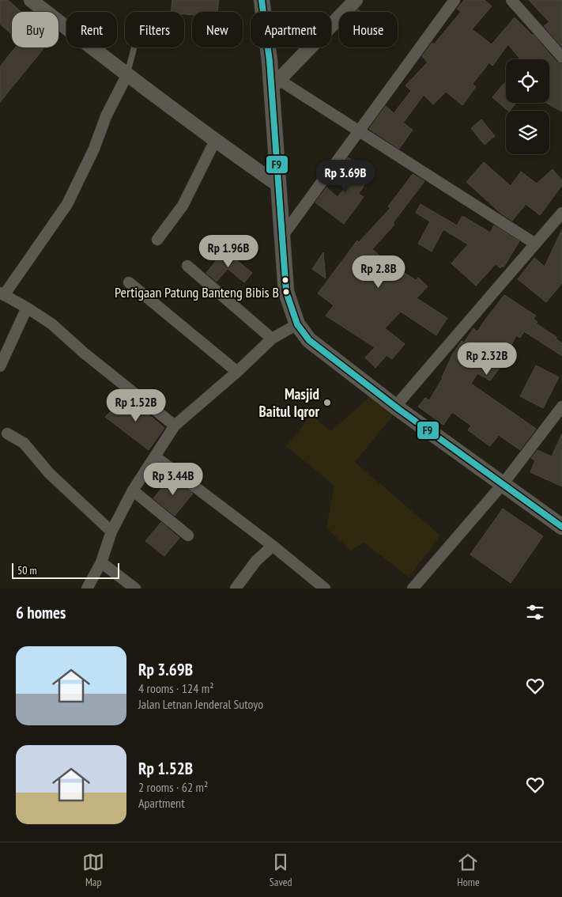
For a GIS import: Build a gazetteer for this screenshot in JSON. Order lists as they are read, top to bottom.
{
  "places": ["Pertigaan Patung Banteng Bibis B", "Masjid Baitul Iqror"],
  "lines": ["transit line F9"],
  "scale_bar": "50 m",
  "page": {
    "chip": [
      "Buy",
      "Rent",
      "Filters",
      "New",
      "Apartment",
      "House"
    ],
    "price": [
      "Rp 3.69B",
      "Rp 1.96B",
      "Rp 2.8B",
      "Rp 2.32B",
      "Rp 1.52B",
      "Rp 3.44B"
    ],
    "scale": "50 m",
    "heading": "6 homes",
    "list": [
      {
        "name": "Rp 3.69B",
        "note": "4 rooms · 124 m² · Jalan Letnan Jenderal Sutoyo"
      },
      {
        "name": "Rp 1.52B",
        "note": "2 rooms · 62 m² · Apartment"
      }
    ],
    "tabs": ["Map", "Saved", "Home"]
  }
}
